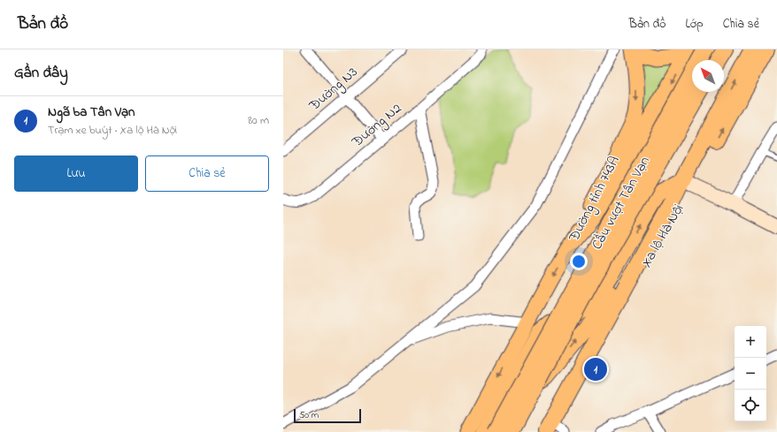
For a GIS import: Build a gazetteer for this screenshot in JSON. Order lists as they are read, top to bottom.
{
  "streets": {
    "highway": ["Cầu vượt Tân Vạn", "Xa lộ Hà Nội"],
    "main road": ["Đường tỉnh 743A"],
    "street": ["Đường N3", "Đường N2"]
  },
  "scale_bar": "50 m",
  "north": "top left",
  "page": {
    "header": "Bản đồ",
    "nav": ["Bản đồ", "Lớp", "Chia sẻ"],
    "heading": "Gần đây",
    "list": [
      {
        "mark": "1",
        "name": "Ngã ba Tân Vạn",
        "note": "Trạm xe buýt · Xa lộ Hà Nội",
        "value": "80 m"
      }
    ],
    "buttons": ["Lưu", "Chia sẻ"],
    "map_buttons": ["+", "−"],
    "pins": "1",
    "scale": "50 m"
  }
}
